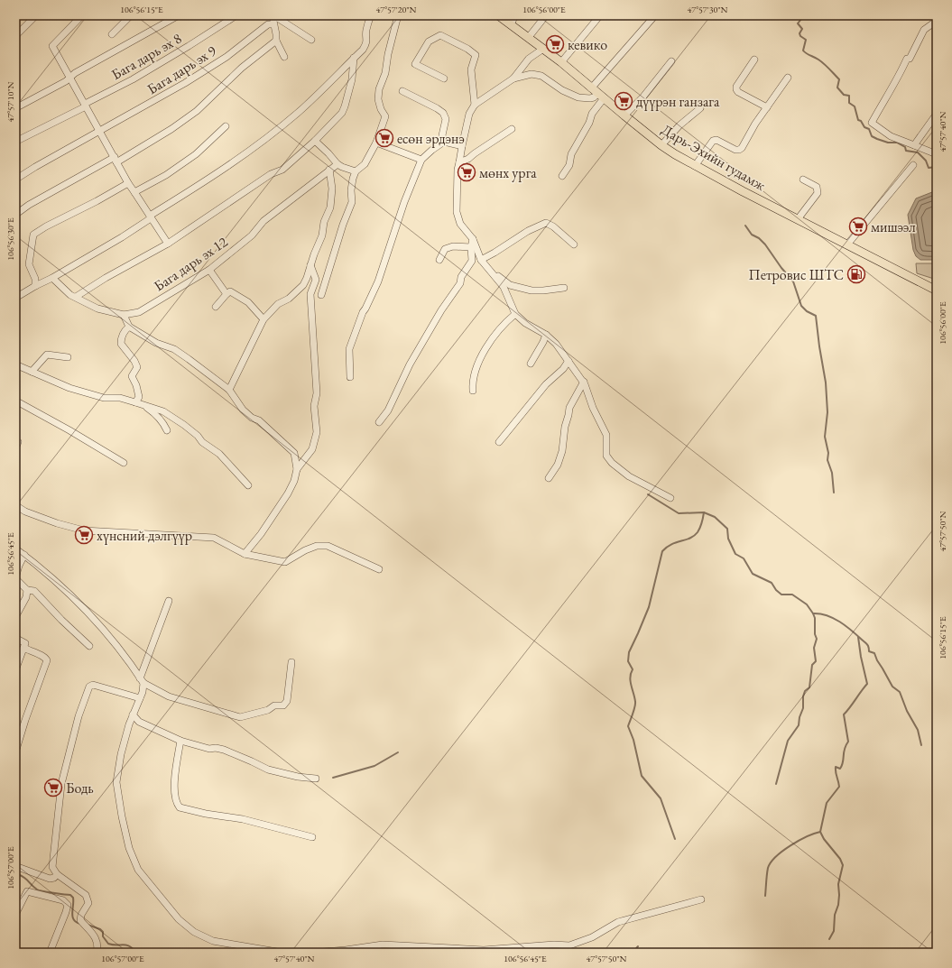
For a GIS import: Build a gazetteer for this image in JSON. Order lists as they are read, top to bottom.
{
  "streets": {
    "main road": ["Дарь-Эхийн гудамж"],
    "street": ["Бага дарь эх 8", "Бага дарь эх 9", "Бага дарь эх 12"]
  },
  "places": {
    "supermarket": [
      "кевико",
      "дүүрэн ганзага",
      "есөн эрдэнэ",
      "мөнх урга",
      "мишээл",
      "хүнсний дэлгүүр",
      "Бодь"
    ],
    "fuel station": ["Петровис ШТС"]
  },
  "coordinates": [
    "106°56'15\"E",
    "47°57'20\"N",
    "106°56'00\"E",
    "47°57'30\"N",
    "47°57'10\"N",
    "47°57'40\"N",
    "106°56'30\"E",
    "47°57'50\"N",
    "106°56'45\"E",
    "106°57'00\"E"
  ]
}
